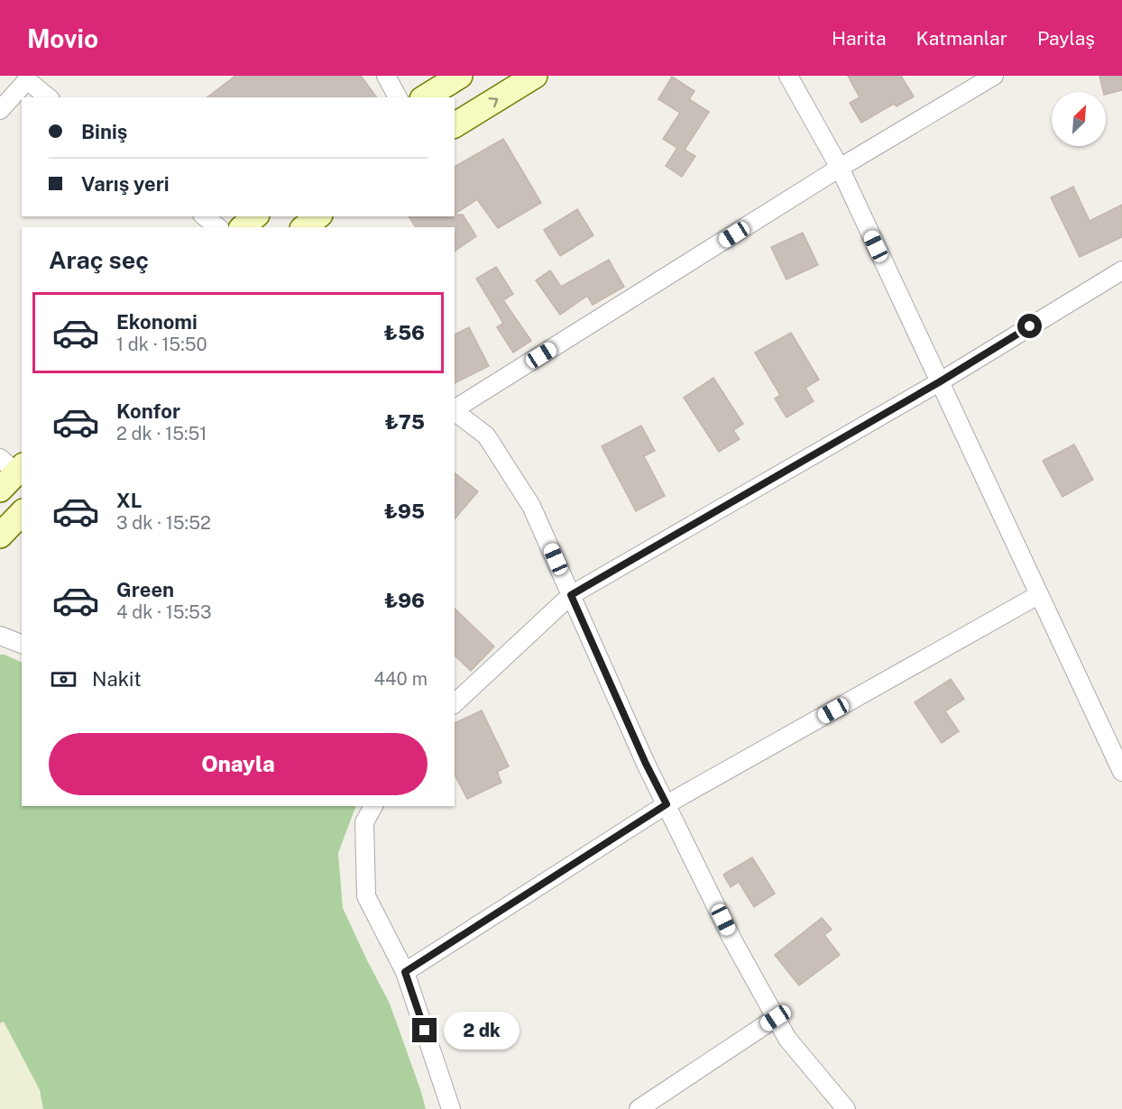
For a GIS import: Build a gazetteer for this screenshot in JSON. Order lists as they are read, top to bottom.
{
  "north": "top right",
  "page": {
    "header": "Movio",
    "nav": ["Harita", "Katmanlar", "Paylaş"],
    "banner": ["Biniş", "Varış yeri"],
    "heading": "Araç seç",
    "list": [
      {
        "name": "Ekonomi",
        "note": "1 dk · 15:50",
        "value": "₺56"
      },
      {
        "name": "Konfor",
        "note": "2 dk · 15:51",
        "value": "₺75"
      },
      {
        "name": "XL",
        "note": "3 dk · 15:52",
        "value": "₺95"
      },
      {
        "name": "Green",
        "note": "4 dk · 15:53",
        "value": "₺96"
      }
    ],
    "pay": ["Nakit", "440 m"],
    "buttons": "Onayla",
    "bubble": "2 dk"
  }
}
